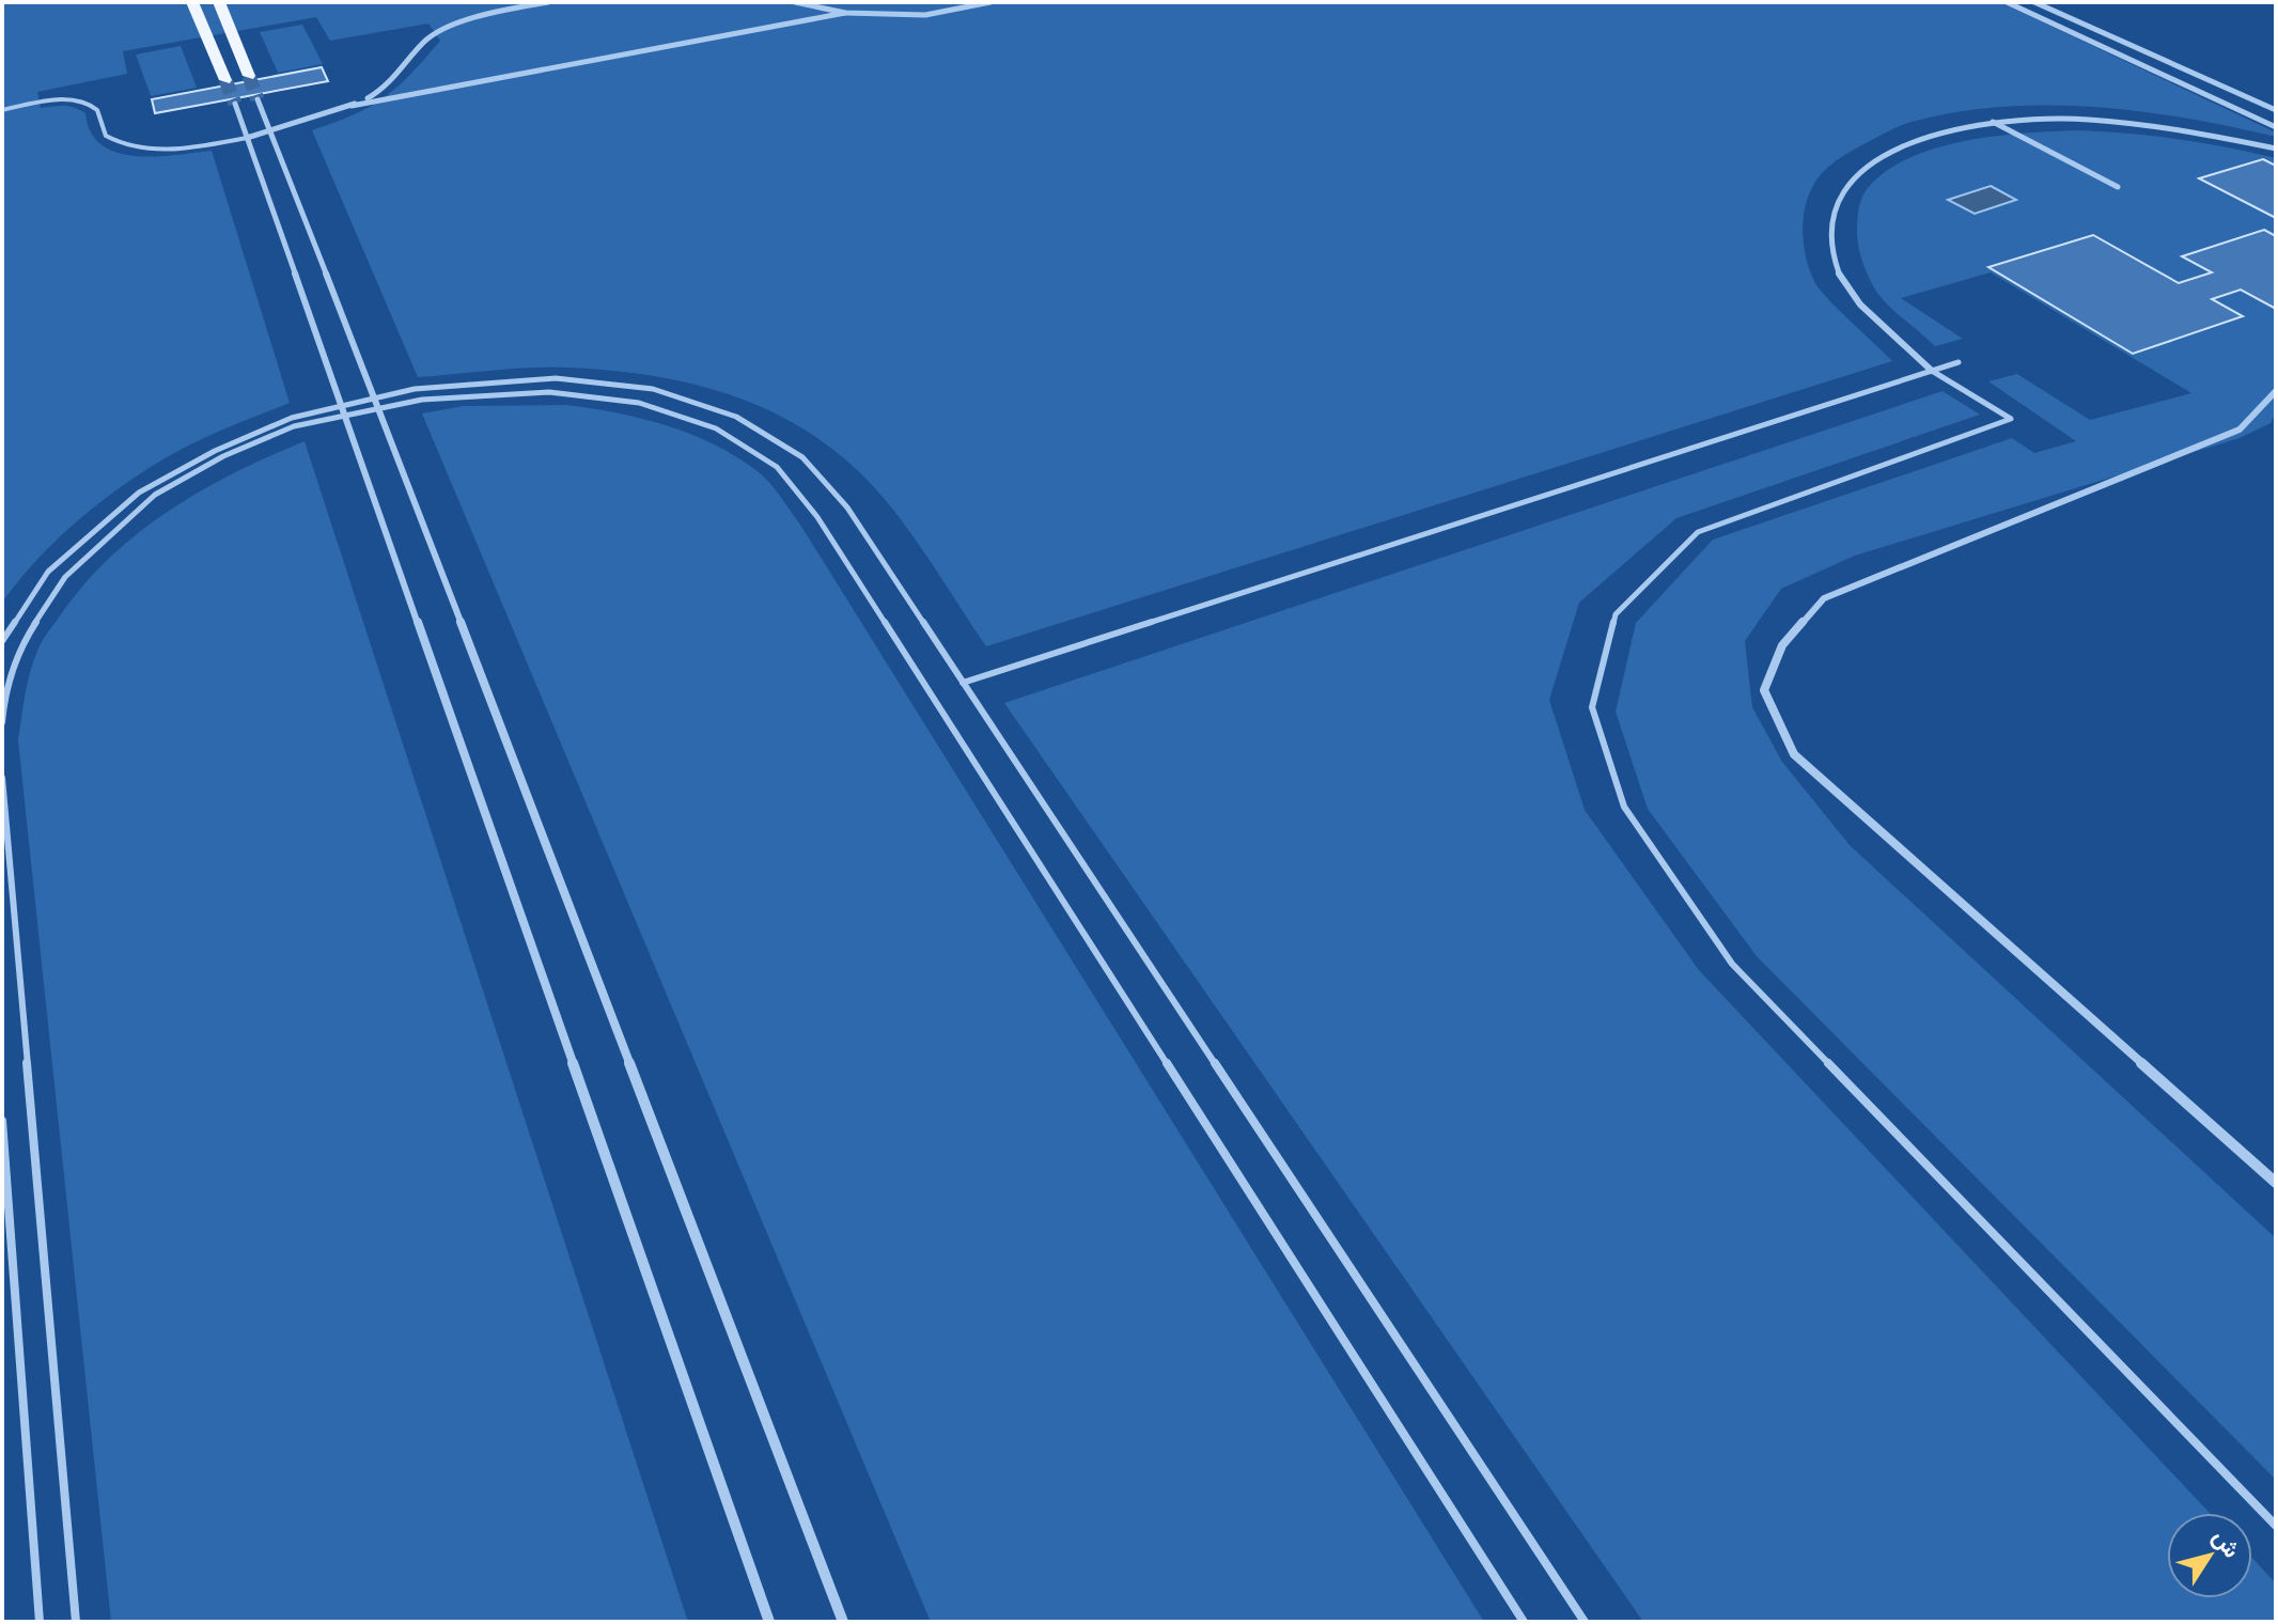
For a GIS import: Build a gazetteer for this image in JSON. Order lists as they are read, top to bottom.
{
  "north": "top right"
}
